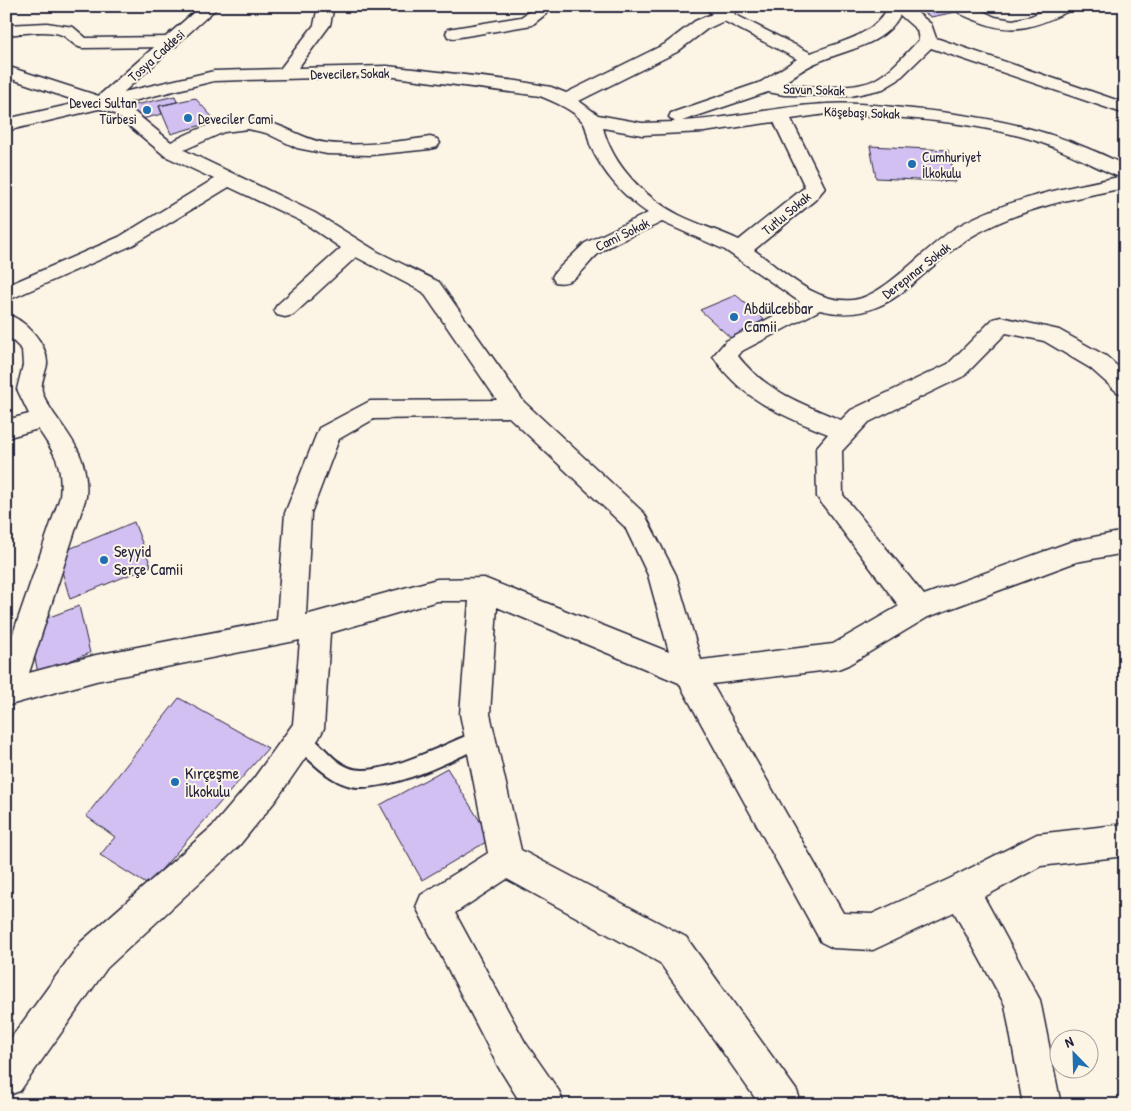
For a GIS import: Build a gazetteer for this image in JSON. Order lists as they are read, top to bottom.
{
  "streets": {
    "street": [
      "Tosya Caddesi",
      "Deveciler Sokak",
      "Savun Sokak",
      "Köşebaşı Sokak",
      "Tutlu Sokak",
      "Cami Sokak",
      "Derepınar Sokak"
    ]
  },
  "crossings": [
    ["Tosya Caddesi", "Deveciler Sokak"],
    ["Deveciler Sokak", "Köşebaşı Sokak"],
    ["Deveciler Sokak", "Derepınar Sokak"],
    ["Savun Sokak", "Köşebaşı Sokak"],
    ["Köşebaşı Sokak", "Tutlu Sokak"],
    ["Köşebaşı Sokak", "Derepınar Sokak"],
    ["Tutlu Sokak", "Derepınar Sokak"],
    ["Cami Sokak", "Derepınar Sokak"]
  ],
  "places": [
    "Deveci Sultan Türbesi",
    "Deveciler Cami",
    "Cumhuriyet İlkokulu",
    "Abdülcebbar Camii",
    "Seyyid Serçe Camii",
    "Kırçeşme İlkokulu"
  ],
  "north": "top left"
}
